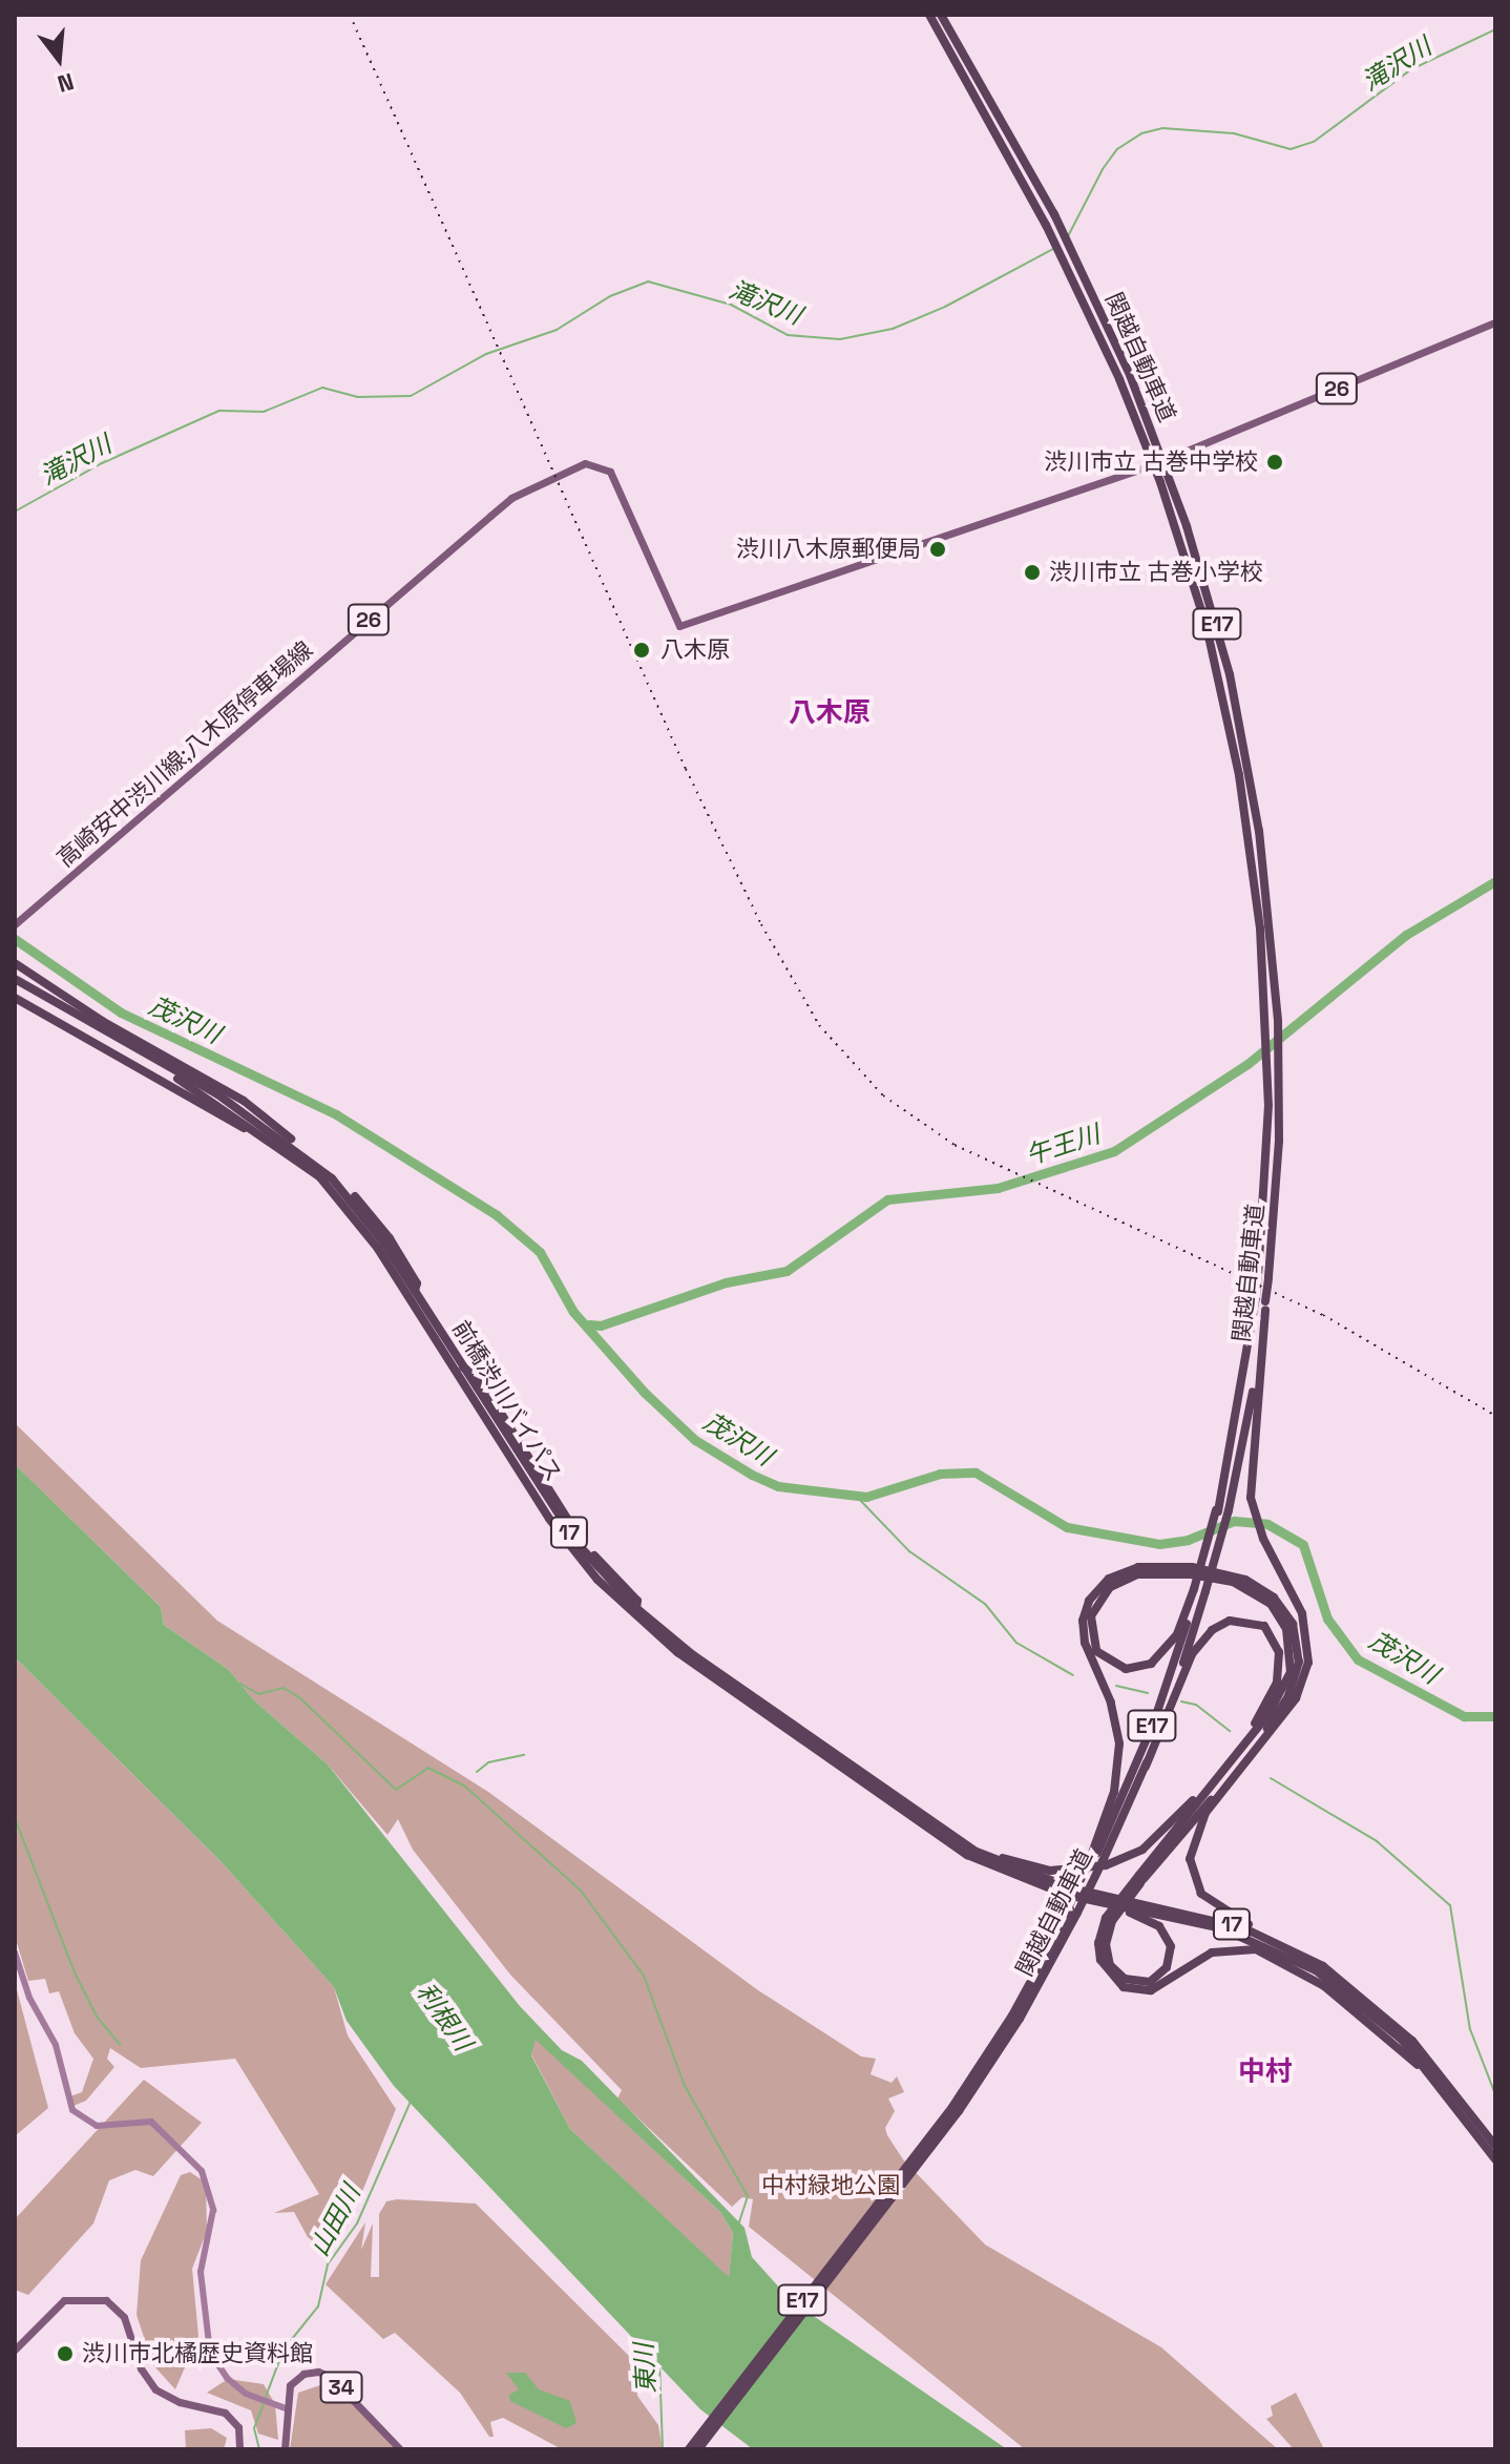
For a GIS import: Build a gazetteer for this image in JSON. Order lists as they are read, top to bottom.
{
  "streets": {
    "highway": [
      "関越自動車道",
      "E17",
      "前橋渋川バイパス",
      "17"
    ],
    "main road": ["26", "高崎安中渋川線;八木原停車場線", "34"]
  },
  "crossings": [
    ["前橋渋川バイパス", "17"]
  ],
  "districts": ["八木原", "中村"],
  "water": [
    "滝沢川",
    "茂沢川",
    "午王川",
    "利根川",
    "山田川",
    "東川"
  ],
  "parks": ["中村緑地公園"],
  "places": [
    "渋川市立 古巻中学校",
    "渋川八木原郵便局",
    "渋川市立 古巻小学校",
    "八木原",
    "渋川市北橘歴史資料館"
  ],
  "north": "bottom"
}
